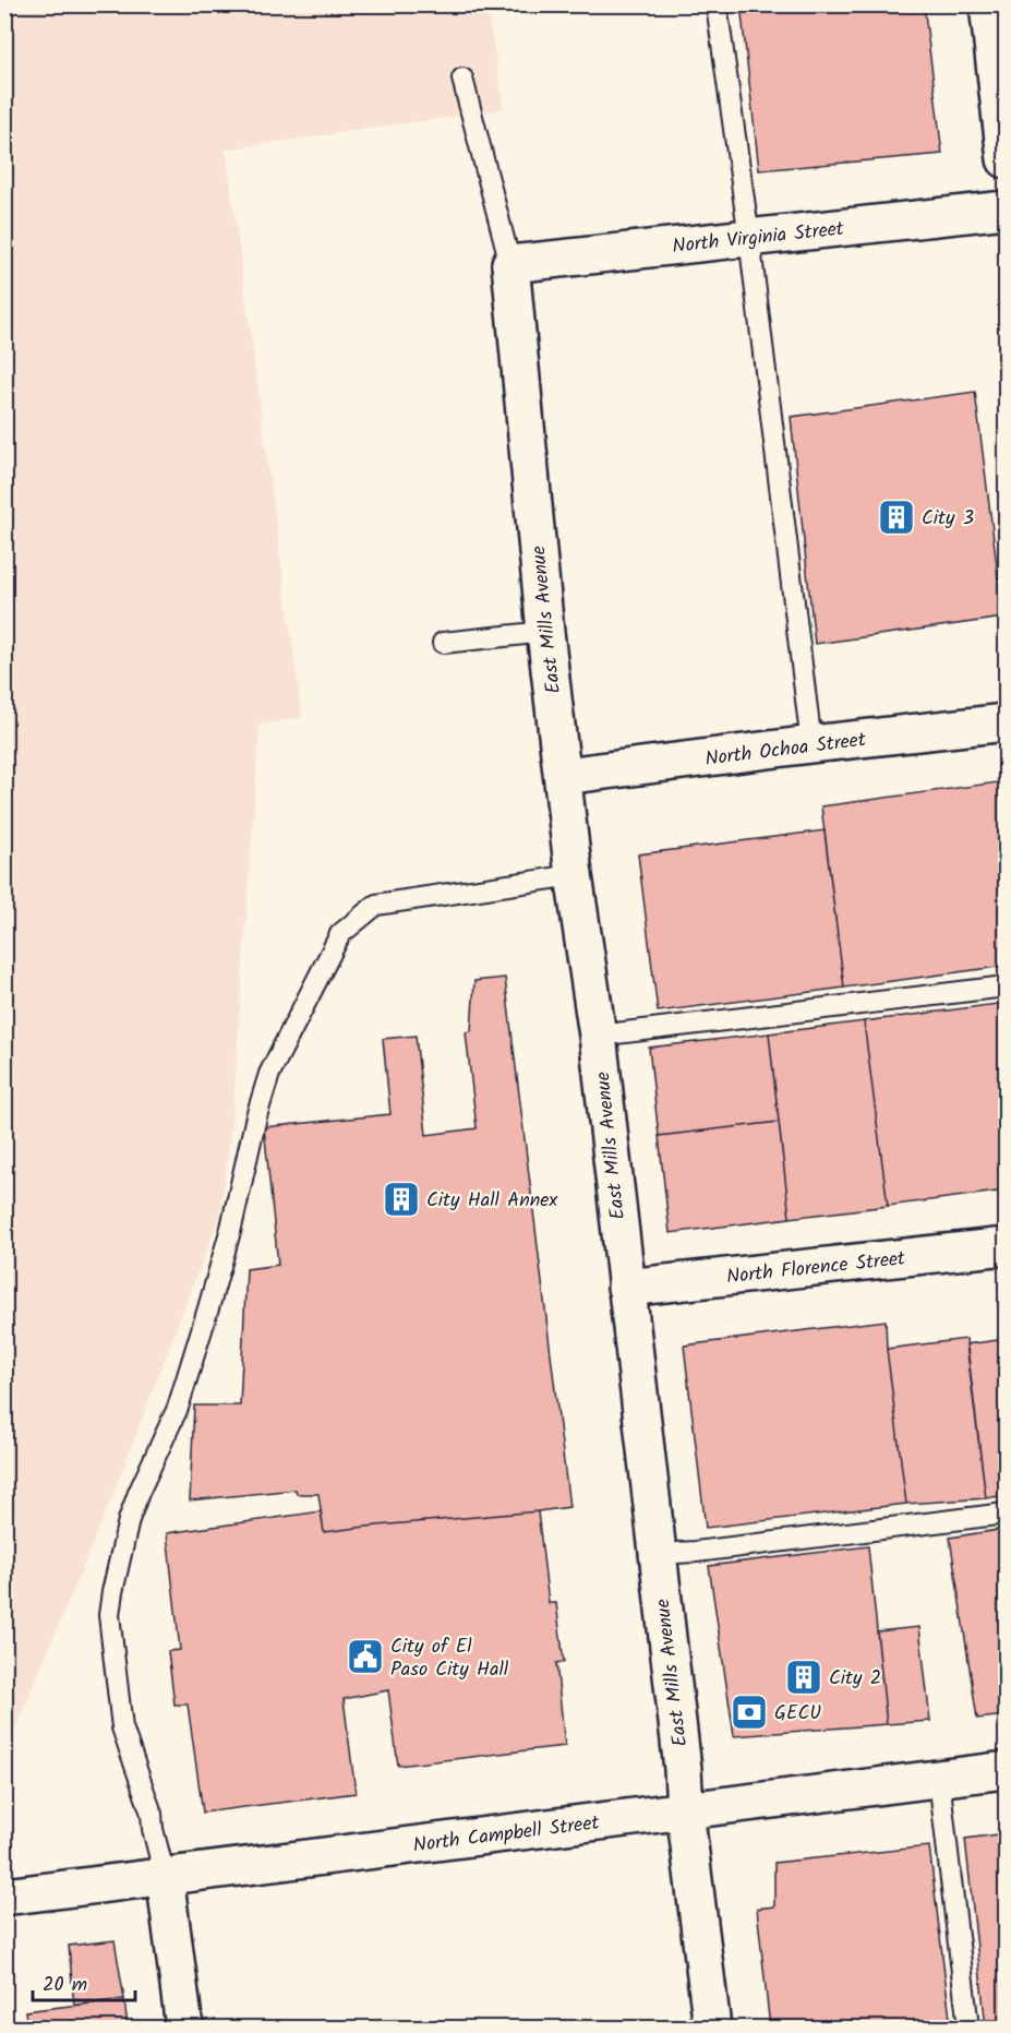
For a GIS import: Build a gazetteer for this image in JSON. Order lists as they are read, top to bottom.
{
  "streets": {
    "street": [
      "North Virginia Street",
      "East Mills Avenue",
      "North Ochoa Street",
      "North Florence Street",
      "North Campbell Street"
    ]
  },
  "crossings": [
    ["North Virginia Street", "East Mills Avenue"],
    ["East Mills Avenue", "North Ochoa Street"],
    ["East Mills Avenue", "North Florence Street"],
    ["East Mills Avenue", "North Campbell Street"]
  ],
  "places": {
    "building": ["City 3", "City Hall Annex", "City 2"],
    "public building": ["City of El Paso City Hall"],
    "bank": ["GECU"]
  },
  "scale_bar": "20 m"
}
